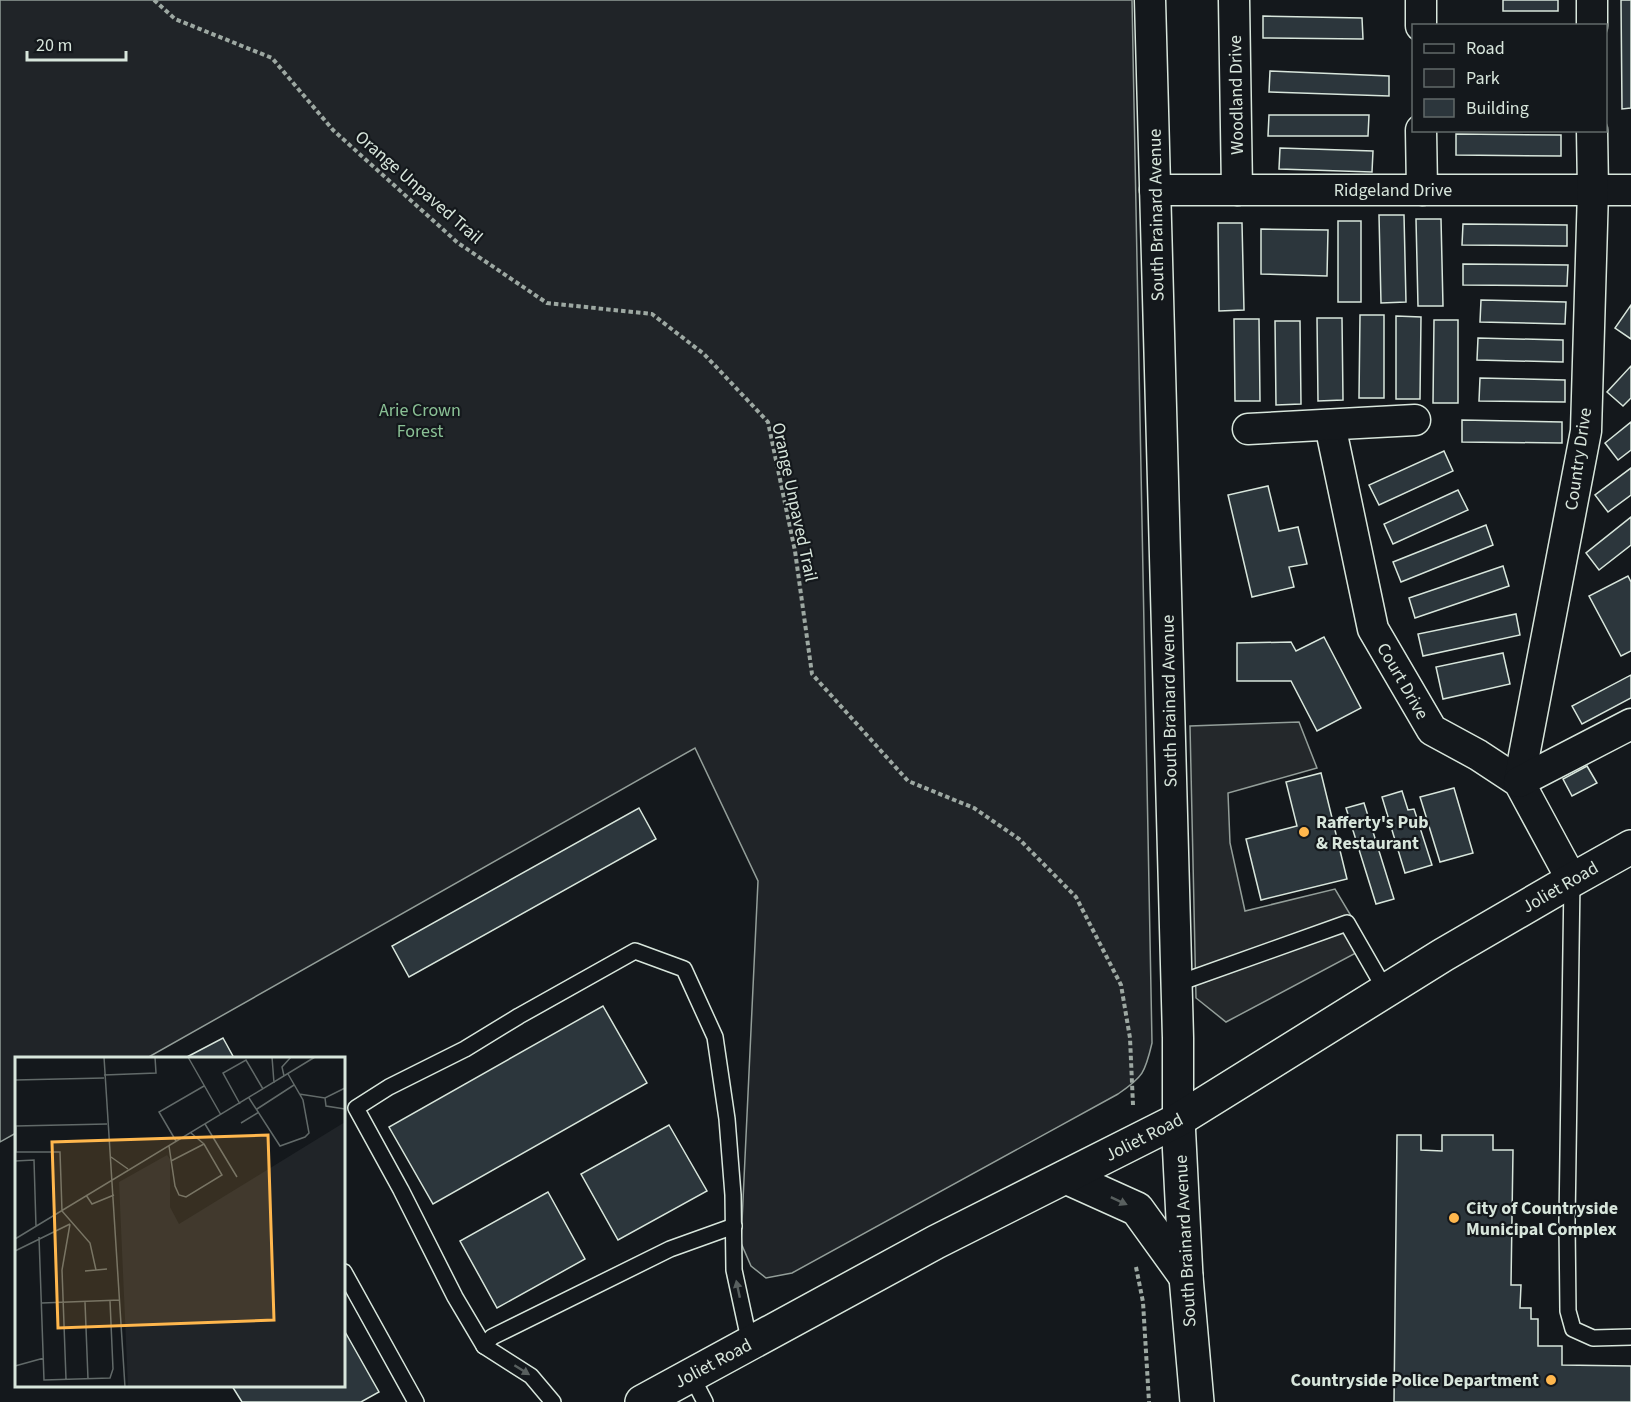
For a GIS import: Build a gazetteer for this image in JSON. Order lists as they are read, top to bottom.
{
  "streets": {
    "main road": ["South Brainard Avenue", "Joliet Road"],
    "street": [
      "Woodland Drive",
      "Ridgeland Drive",
      "Country Drive",
      "Court Drive"
    ],
    "path": ["Orange Unpaved Trail"]
  },
  "crossings": [
    ["Woodland Drive", "Ridgeland Drive"],
    ["Orange Unpaved Trail", "Joliet Road"],
    ["Ridgeland Drive", "South Brainard Avenue"],
    ["Ridgeland Drive", "Country Drive"],
    ["South Brainard Avenue", "Joliet Road"],
    ["Country Drive", "Court Drive"],
    ["Court Drive", "Joliet Road"]
  ],
  "parks": ["Arie Crown Forest"],
  "places": ["Rafferty's Pub & Restaurant", "City of Countryside Municipal Complex", "Countryside Police Department"],
  "legend": ["Road", "Park", "Building"],
  "scale_bar": "20 m"
}
